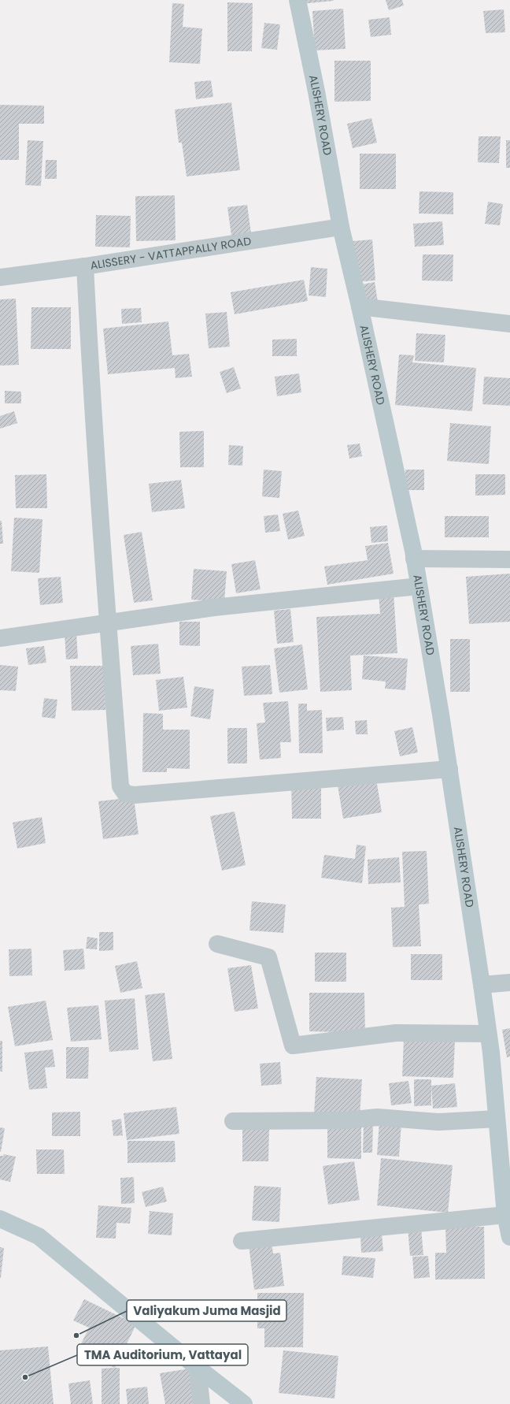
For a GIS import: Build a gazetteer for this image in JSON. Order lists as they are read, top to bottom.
{
  "streets": {
    "main road": ["ALISHERY ROAD"],
    "street": ["ALISSERY - VATTAPPALLY ROAD"]
  },
  "crossings": [
    ["ALISHERY ROAD", "ALISSERY - VATTAPPALLY ROAD"]
  ],
  "places": ["Valiyakum Juma Masjid", "TMA Auditorium, Vattayal"]
}
